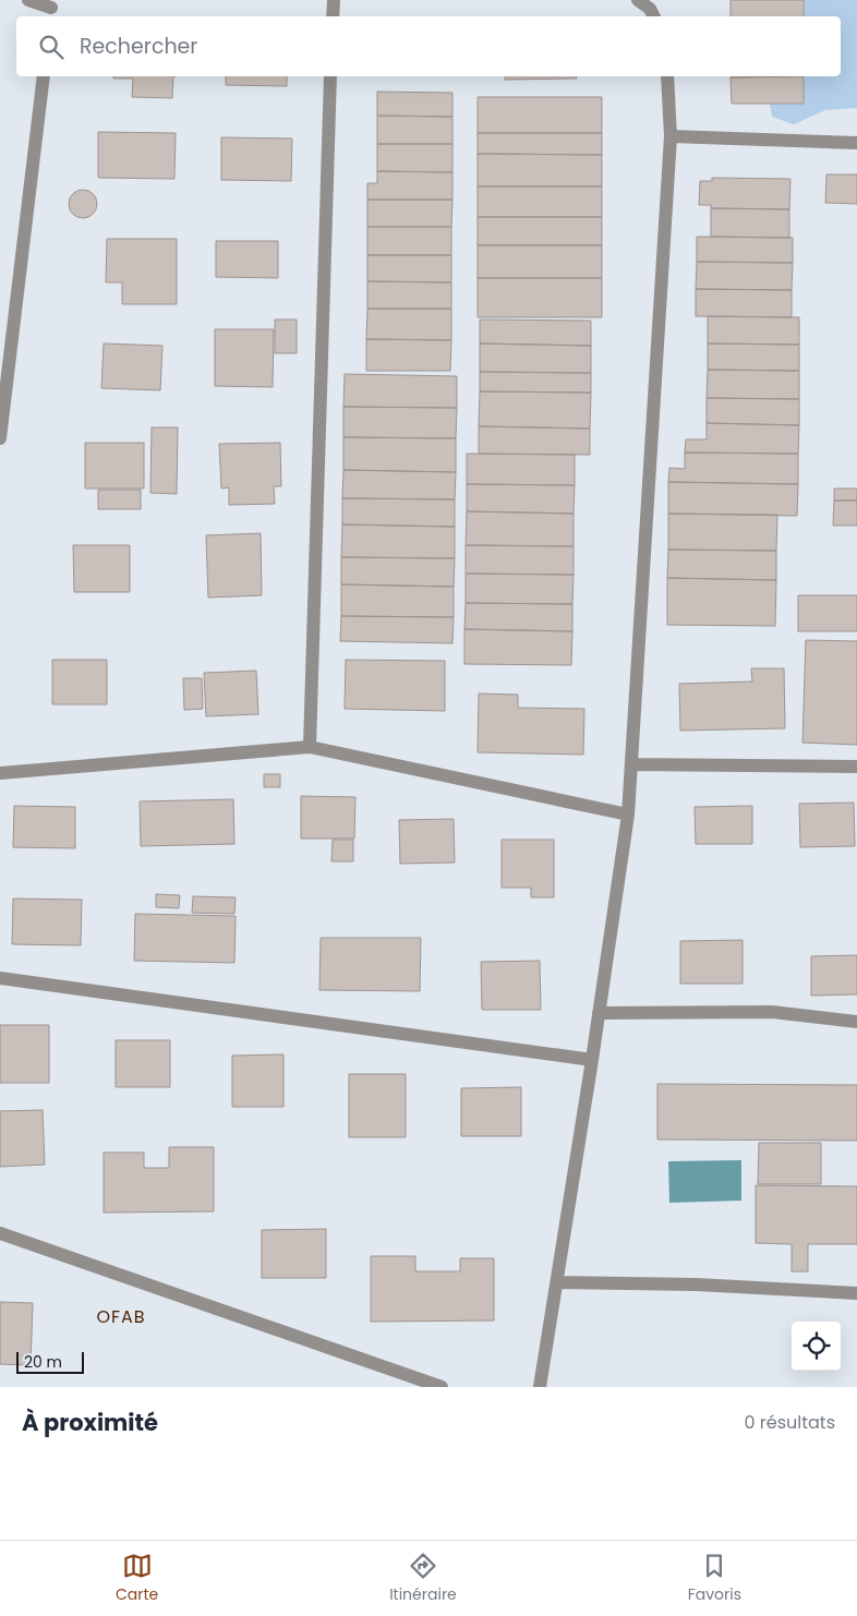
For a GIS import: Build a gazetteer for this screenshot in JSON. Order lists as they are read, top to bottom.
{
  "districts": ["OFAB"],
  "scale_bar": "20 m",
  "page": {
    "search": "Rechercher",
    "scale": "20 m",
    "heading": ["À proximité", "0 résultats"],
    "nav": ["Carte", "Itinéraire", "Favoris"]
  }
}
